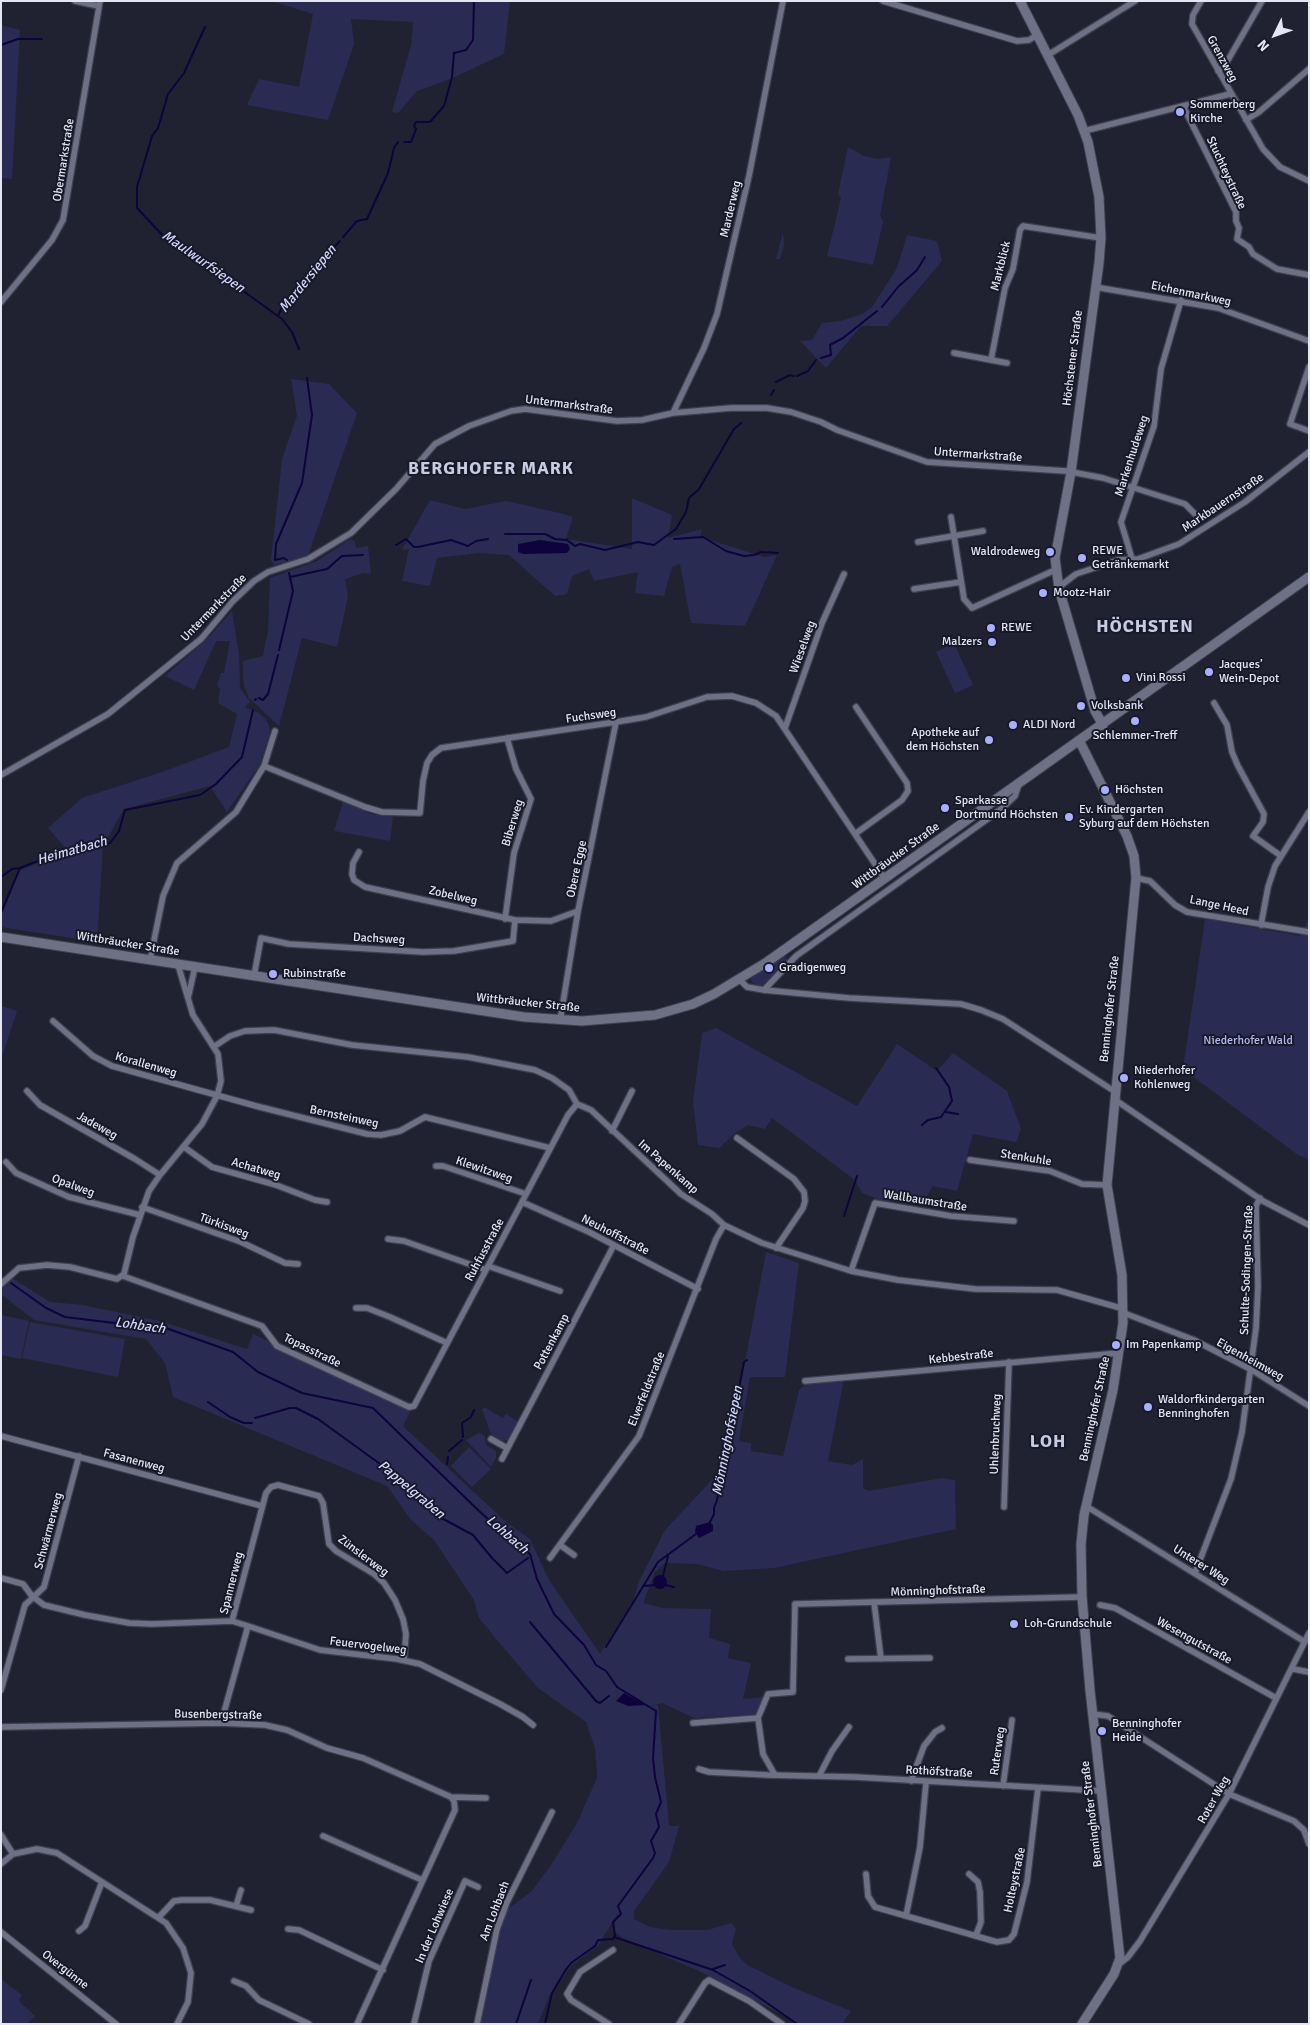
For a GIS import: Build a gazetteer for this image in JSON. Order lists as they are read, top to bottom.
{
  "streets": {
    "main road": ["Höchstener Straße", "Wittbräucker Straße", "Benninghofer Straße"],
    "street": [
      "Grenzweg",
      "Obermarkstraße",
      "Stuchteystraße",
      "Marderweg",
      "Markblick",
      "Eichenmarkweg",
      "Untermarkstraße",
      "Markenhudeweg",
      "Markbauernstraße",
      "Wieselweg",
      "Fuchsweg",
      "Biberweg",
      "Obere Egge",
      "Zobelweg",
      "Lange Heed",
      "Dachsweg",
      "Korallenweg",
      "Bernsteinweg",
      "Jadeweg",
      "Stenkuhle",
      "Im Papenkamp",
      "Achatweg",
      "Klewitzweg",
      "Opalweg",
      "Wallbaumstraße",
      "Türkisweg",
      "Neuhoffstraße",
      "Ruhfusstraße",
      "Schulte-Sodingen-Straße",
      "Pottenkamp",
      "Topasstraße",
      "Kebbestraße",
      "Eigenheimweg",
      "Elverfeldstraße",
      "Uhlenbruchweg",
      "Fasanenweg",
      "Schwärmerweg",
      "Zünslerweg",
      "Unterer Weg",
      "Spannerweg",
      "Mönninghofstraße",
      "Wesengutstraße",
      "Feuervogelweg",
      "Busenbergstraße",
      "Ruterweg",
      "Rothöfstraße",
      "Roter Weg",
      "Holteystraße",
      "Am Lohbach",
      "In der Lohwiese",
      "Overgünne"
    ]
  },
  "crossings": [
    ["Marderweg", "Untermarkstraße"],
    ["Markblick", "Höchstener Straße"],
    ["Eichenmarkweg", "Höchstener Straße"],
    ["Eichenmarkweg", "Markenhudeweg"],
    ["Höchstener Straße", "Untermarkstraße"],
    ["Höchstener Straße", "Markbauernstraße"],
    ["Höchstener Straße", "Wittbräucker Straße"],
    ["Markenhudeweg", "Markbauernstraße"],
    ["Wieselweg", "Fuchsweg"],
    ["Fuchsweg", "Biberweg"],
    ["Fuchsweg", "Wittbräucker Straße"],
    ["Fuchsweg", "Obere Egge"],
    ["Biberweg", "Zobelweg"],
    ["Wittbräucker Straße", "Obere Egge"],
    ["Wittbräucker Straße", "Dachsweg"],
    ["Wittbräucker Straße", "Benninghofer Straße"],
    ["Obere Egge", "Zobelweg"],
    ["Zobelweg", "Dachsweg"],
    ["Lange Heed", "Benninghofer Straße"],
    ["Benninghofer Straße", "Stenkuhle"],
    ["Benninghofer Straße", "Im Papenkamp"],
    ["Benninghofer Straße", "Kebbestraße"],
    ["Benninghofer Straße", "Eigenheimweg"],
    ["Benninghofer Straße", "Unterer Weg"],
    ["Benninghofer Straße", "Mönninghofstraße"],
    ["Benninghofer Straße", "Rothöfstraße"],
    ["Benninghofer Straße", "Roter Weg"],
    ["Korallenweg", "Bernsteinweg"],
    ["Bernsteinweg", "Ruhfusstraße"],
    ["Im Papenkamp", "Wallbaumstraße"],
    ["Im Papenkamp", "Ruhfusstraße"],
    ["Im Papenkamp", "Eigenheimweg"],
    ["Im Papenkamp", "Elverfeldstraße"],
    ["Klewitzweg", "Ruhfusstraße"],
    ["Neuhoffstraße", "Ruhfusstraße"],
    ["Neuhoffstraße", "Pottenkamp"],
    ["Neuhoffstraße", "Elverfeldstraße"],
    ["Ruhfusstraße", "Topasstraße"],
    ["Schulte-Sodingen-Straße", "Eigenheimweg"],
    ["Schulte-Sodingen-Straße", "Unterer Weg"],
    ["Kebbestraße", "Uhlenbruchweg"],
    ["Fasanenweg", "Schwärmerweg"],
    ["Fasanenweg", "Spannerweg"],
    ["Zünslerweg", "Spannerweg"],
    ["Zünslerweg", "Feuervogelweg"],
    ["Unterer Weg", "Roter Weg"],
    ["Spannerweg", "Feuervogelweg"],
    ["Wesengutstraße", "Roter Weg"],
    ["Ruterweg", "Rothöfstraße"],
    ["Rothöfstraße", "Holteystraße"]
  ],
  "districts": ["BERGHOFER MARK", "HÖCHSTEN", "LOH"],
  "water": [
    "Maulwurfsiepen",
    "Mardersiepen",
    "Heimatbach",
    "Lohbach",
    "Mönninghofsiepen",
    "Pappelgraben"
  ],
  "parks": ["Niederhofer Wald"],
  "places": [
    "Sommerberg Kirche",
    "Waldrodeweg",
    "REWE Getränkemarkt",
    "Mootz-Hair",
    "REWE",
    "Malzers",
    "Jacques’ Wein-Depot",
    "Vini Rossi",
    "Volksbank",
    "Schlemmer-Treff",
    "ALDI Nord",
    "Apotheke auf dem Höchsten",
    "Höchsten",
    "Sparkasse Dortmund Höchsten",
    "Ev. Kindergarten Syburg auf dem Höchsten",
    "Gradigenweg",
    "Rubinstraße",
    "Niederhofer Kohlenweg",
    "Im Papenkamp",
    "Waldorfkindergarten Benninghofen",
    "Loh-Grundschule",
    "Benninghofer Heide"
  ],
  "north": "bottom left"
}
